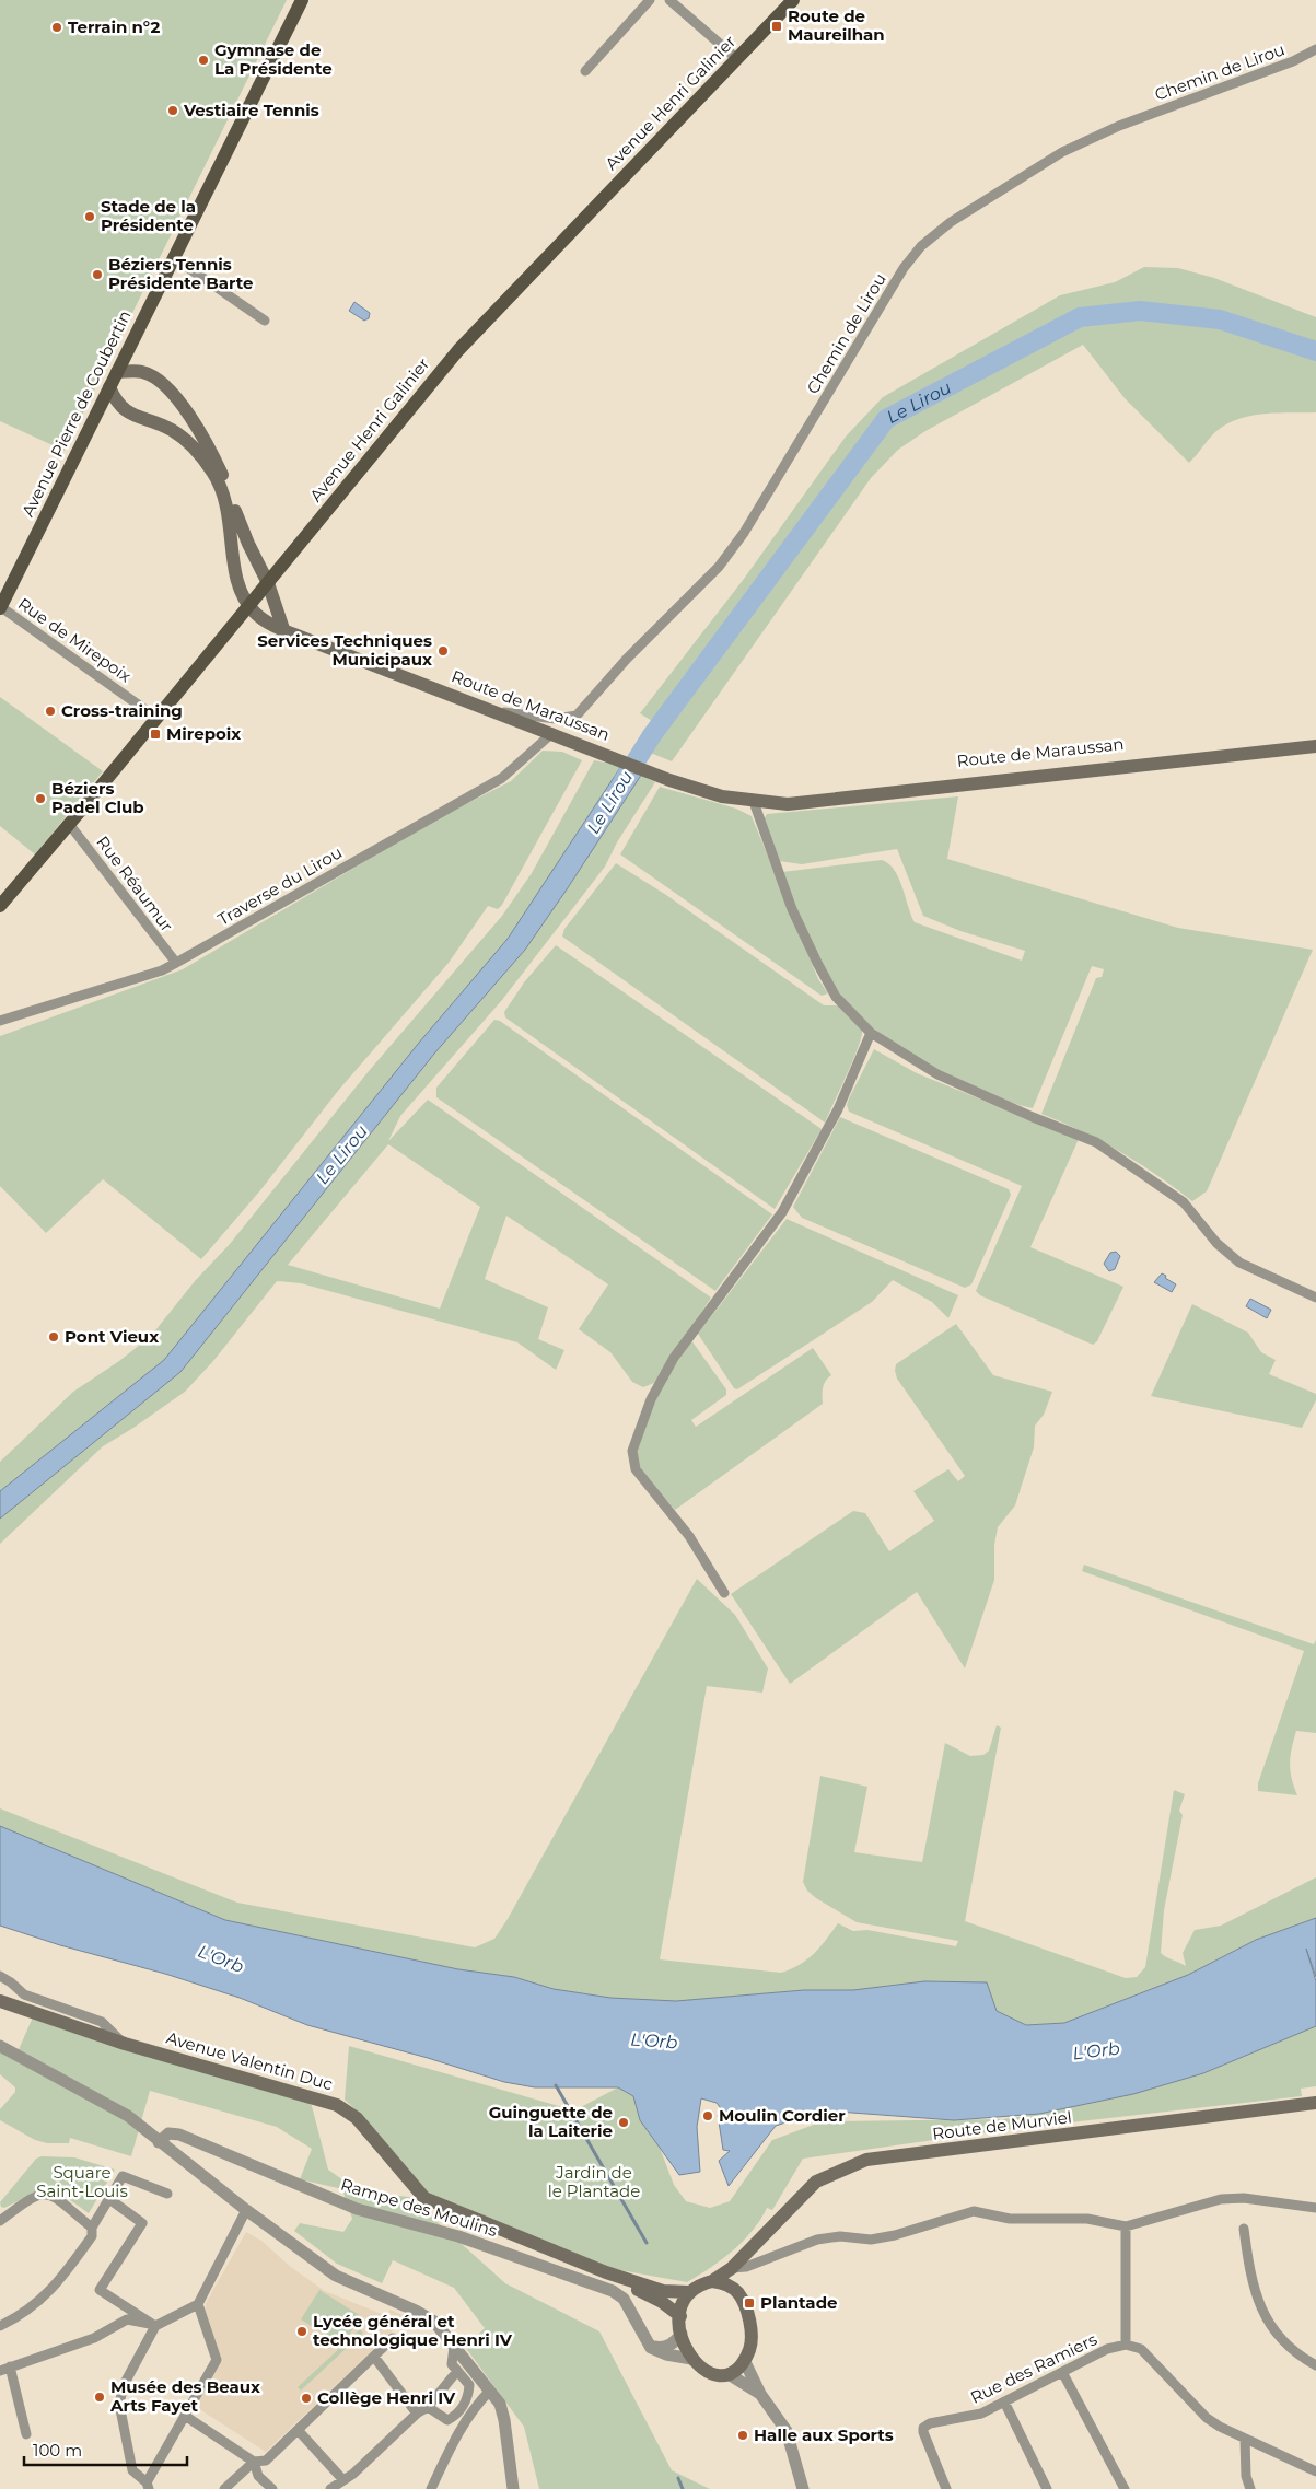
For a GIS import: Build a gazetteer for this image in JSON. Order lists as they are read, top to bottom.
{
  "streets": {
    "main road": [
      "Avenue Henri Galinier",
      "Avenue Pierre de Coubertin",
      "Route de Maraussan",
      "Avenue Valentin Duc",
      "Route de Murviel"
    ],
    "street": [
      "Chemin de Lirou",
      "Rue de Mirepoix",
      "Rue Réaumur",
      "Traverse du Lirou",
      "Rampe des Moulins",
      "Rue des Ramiers"
    ]
  },
  "crossings": [
    ["Chemin de Lirou", "Route de Maraussan"],
    ["Avenue Henri Galinier", "Rue de Mirepoix"],
    ["Avenue Henri Galinier", "Route de Maraussan"],
    ["Avenue Henri Galinier", "Rue Réaumur"],
    ["Avenue Pierre de Coubertin", "Rue de Mirepoix"],
    ["Route de Maraussan", "Traverse du Lirou"],
    ["Rue Réaumur", "Traverse du Lirou"],
    ["Avenue Valentin Duc", "Route de Murviel"]
  ],
  "water": ["Le Lirou", "L'Orb"],
  "parks": ["Square Saint-Louis", "Jardin de le Plantade"],
  "places": {
    "transit": ["Route de Maureilhan", "Mirepoix", "Plantade"],
    "other": [
      "Terrain n°2",
      "Gymnase de La Présidente",
      "Vestiaire Tennis",
      "Stade de la Présidente",
      "Béziers Tennis Présidente Barte",
      "Services Techniques Municipaux",
      "Cross-training",
      "Béziers Padel Club",
      "Pont Vieux",
      "Moulin Cordier",
      "Guinguette de la Laiterie",
      "Lycée général et technologique Henri IV",
      "Musée des Beaux Arts Fayet",
      "Collège Henri IV",
      "Halle aux Sports"
    ]
  },
  "scale_bar": "100 m"
}
